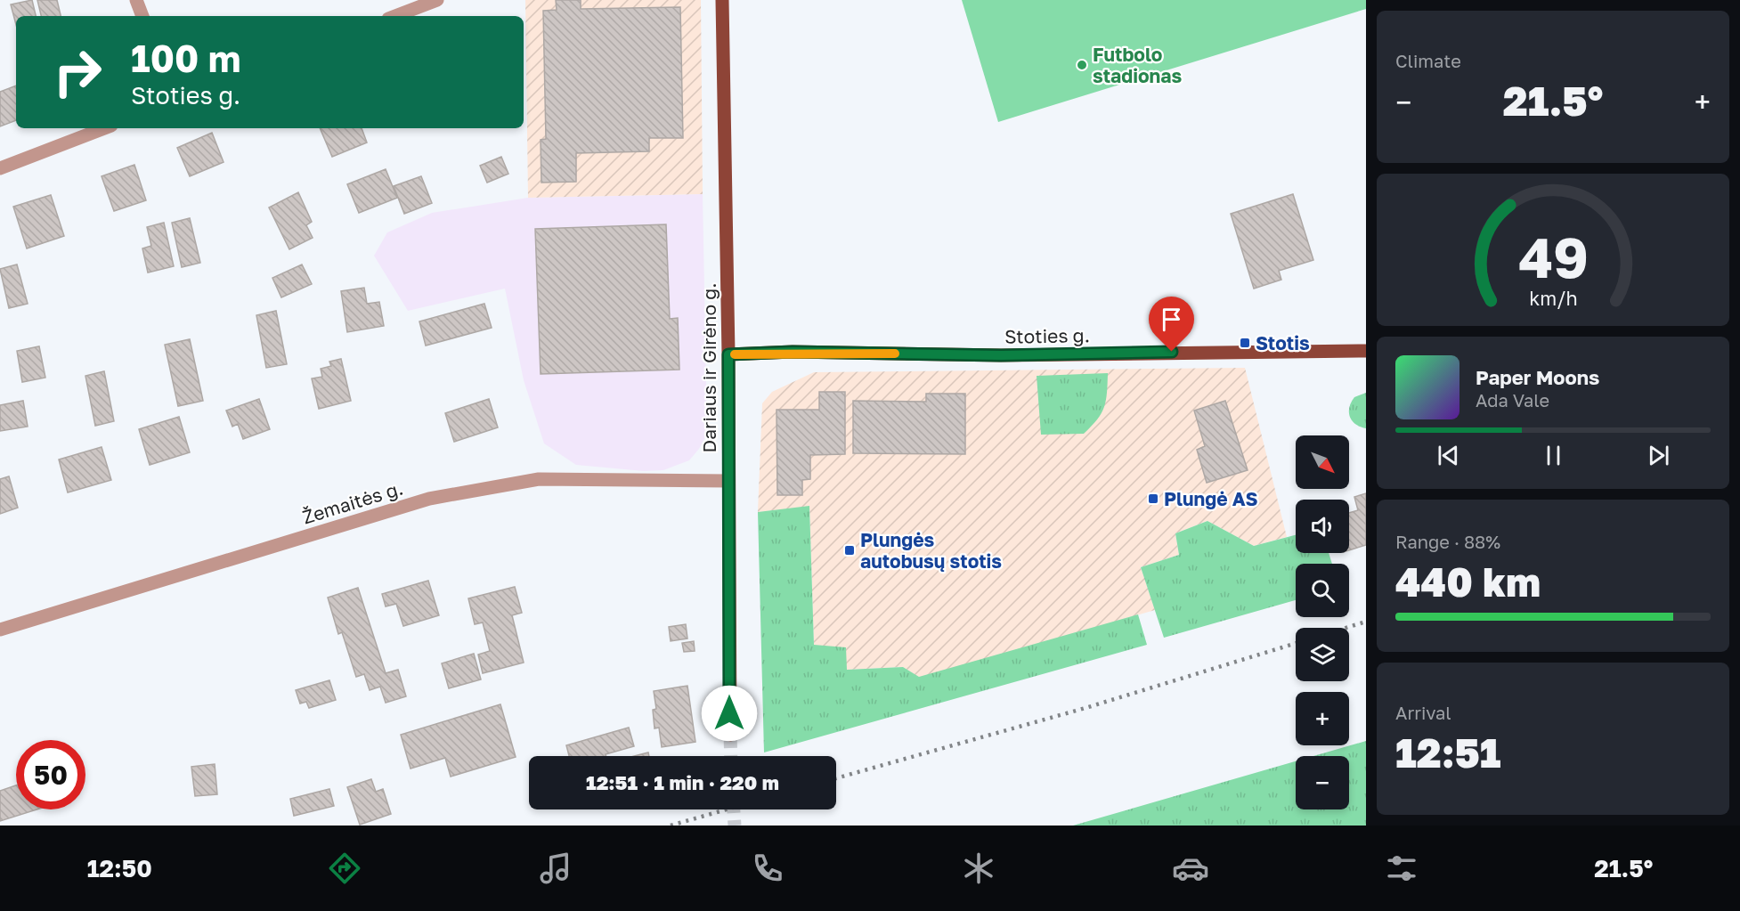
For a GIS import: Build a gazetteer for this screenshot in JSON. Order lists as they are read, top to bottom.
{
  "streets": {
    "main road": ["Stoties g.", "Dariaus ir Girėno g."],
    "street": ["Žemaitės g."]
  },
  "crossings": [
    ["Stoties g.", "Dariaus ir Girėno g."],
    ["Dariaus ir Girėno g.", "Žemaitės g."]
  ],
  "places": {
    "other": ["Futbolo stadionas"],
    "transit": ["Stotis", "Plungė AS", "Plungės autobusų stotis"]
  },
  "north": "bottom right",
  "page": {
    "tile": [
      "Climate",
      ["Range · 88%", "440 km"],
      ["Arrival", "12:51"]
    ],
    "turn": ["100 m", "Stoties g."],
    "heat": ["−", "21.5°", "+"],
    "song": ["Paper Moons", "Ada Vale"],
    "map_buttons": ["+", "−"],
    "limit": "50",
    "trip": "12:51 · 1 min · 220 m",
    "tabs": ["12:50", "21.5°"],
    "gauge": ["49", "km/h"]
  }
}
